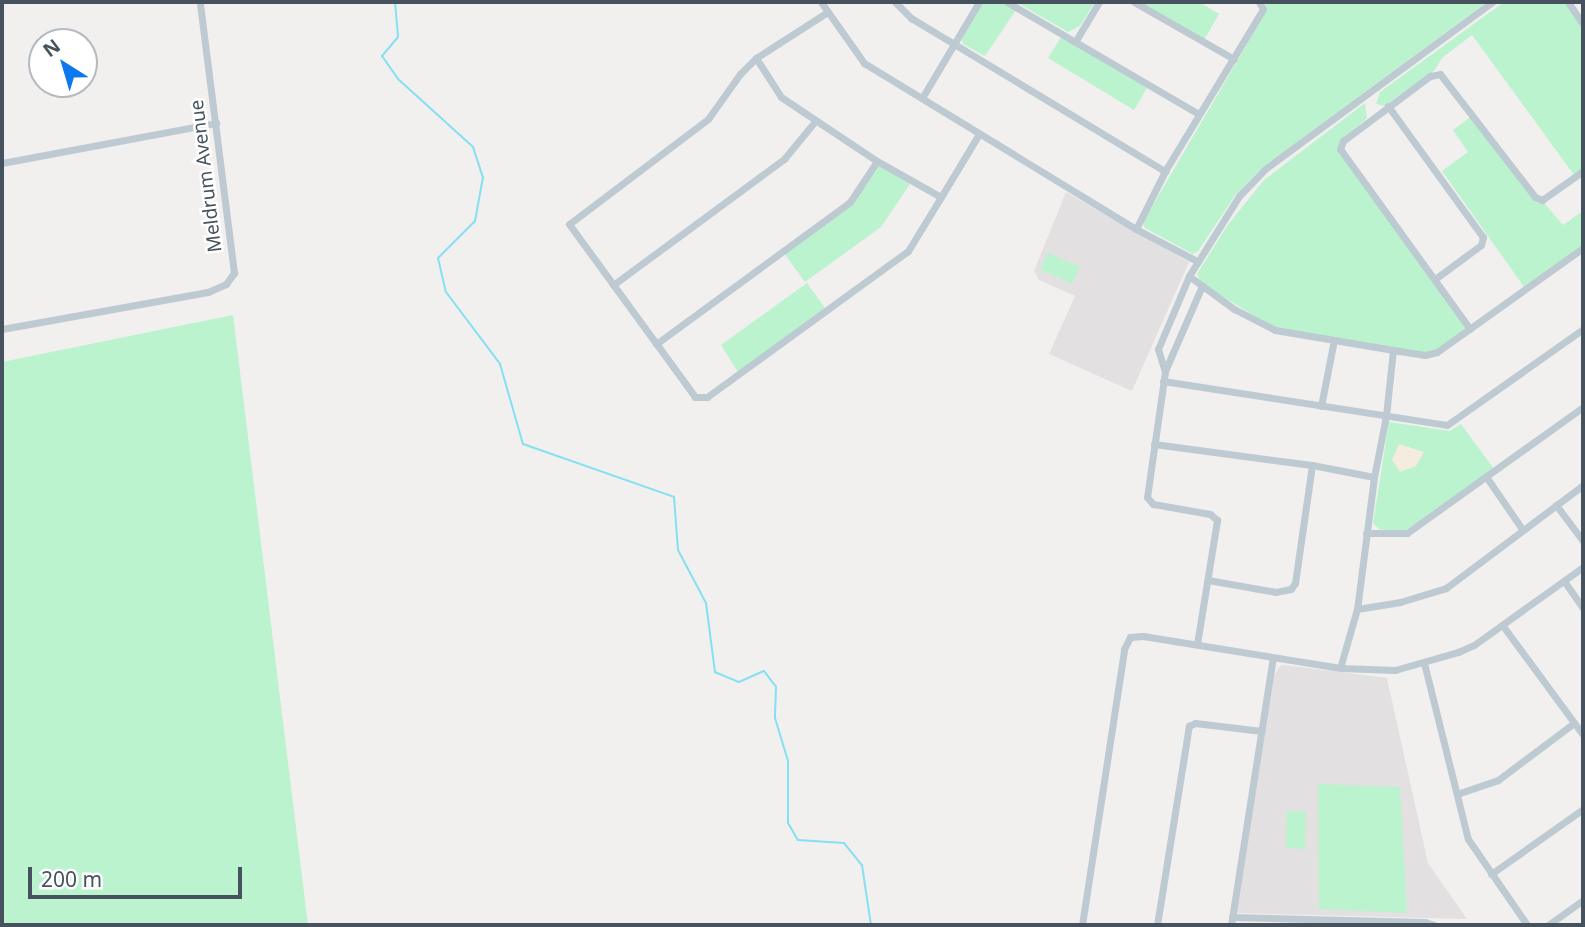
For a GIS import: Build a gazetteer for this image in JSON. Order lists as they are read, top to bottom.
{
  "streets": {
    "street": ["Meldrum Avenue"]
  },
  "scale_bar": "200 m",
  "north": "top left"
}
